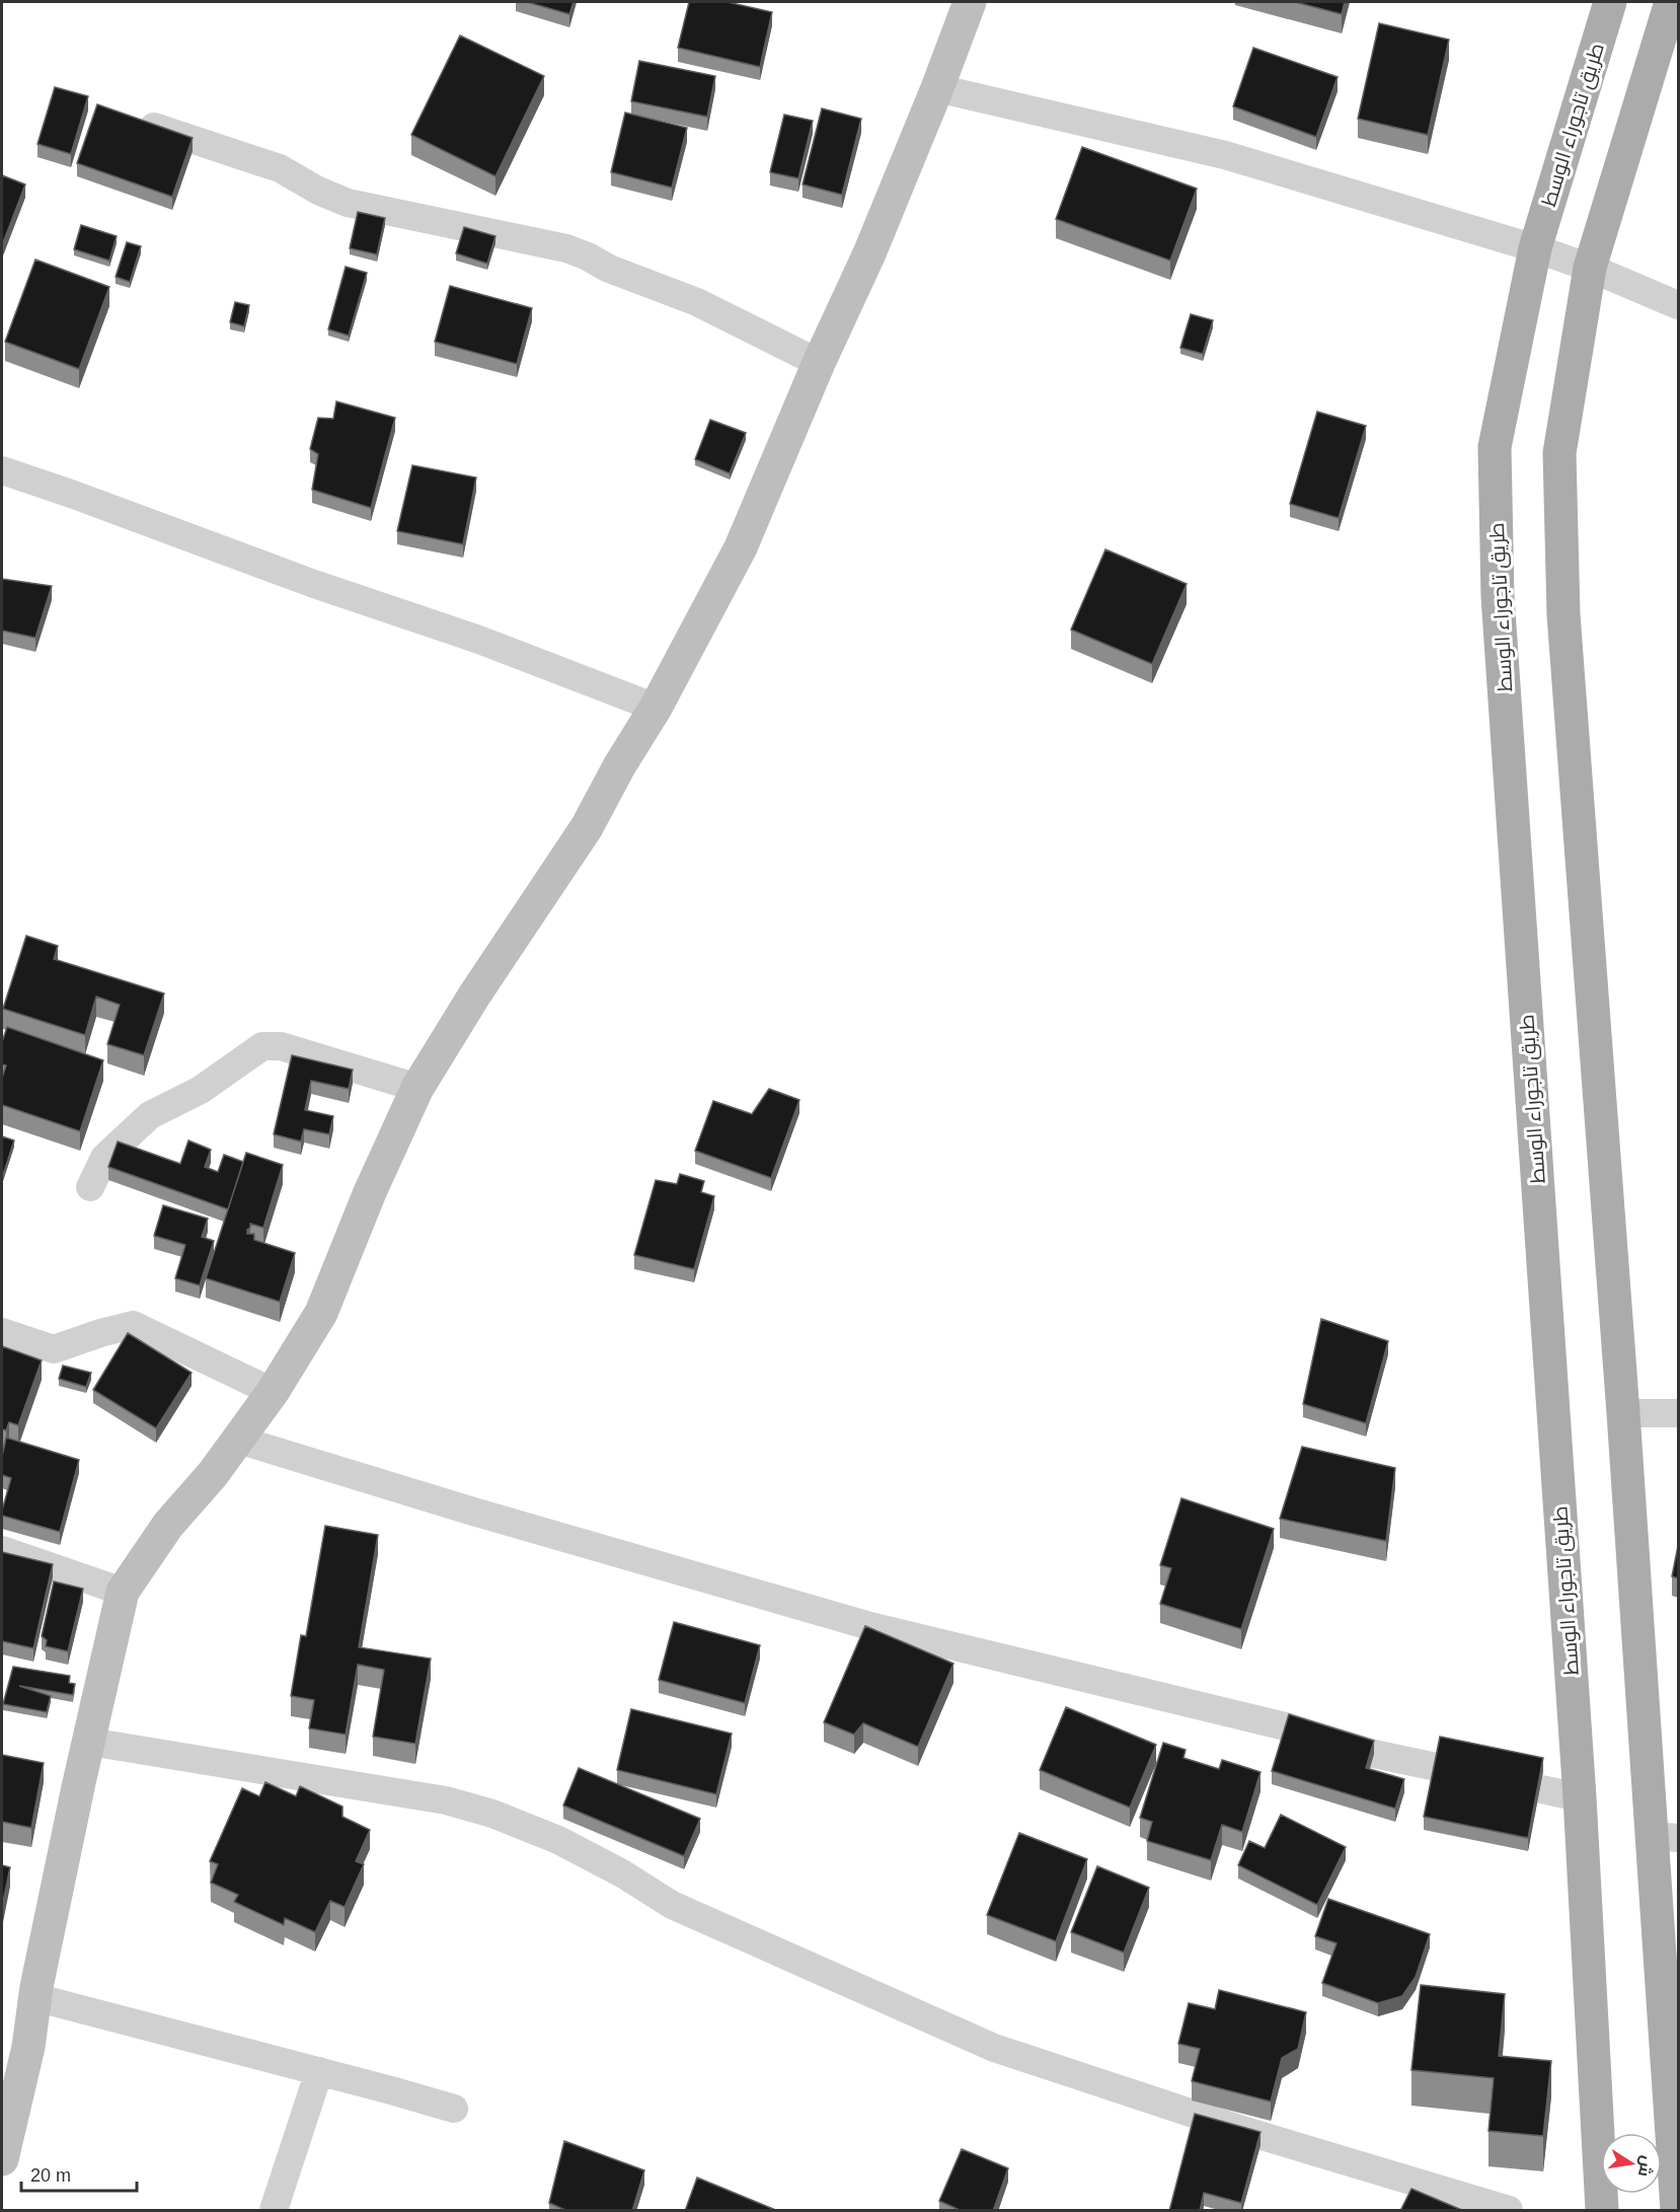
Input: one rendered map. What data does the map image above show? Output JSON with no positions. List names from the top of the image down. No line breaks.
{"streets":{"main road":["طريق تاجوراء الوسط"]},"scale_bar":"20 m","north":"right"}
